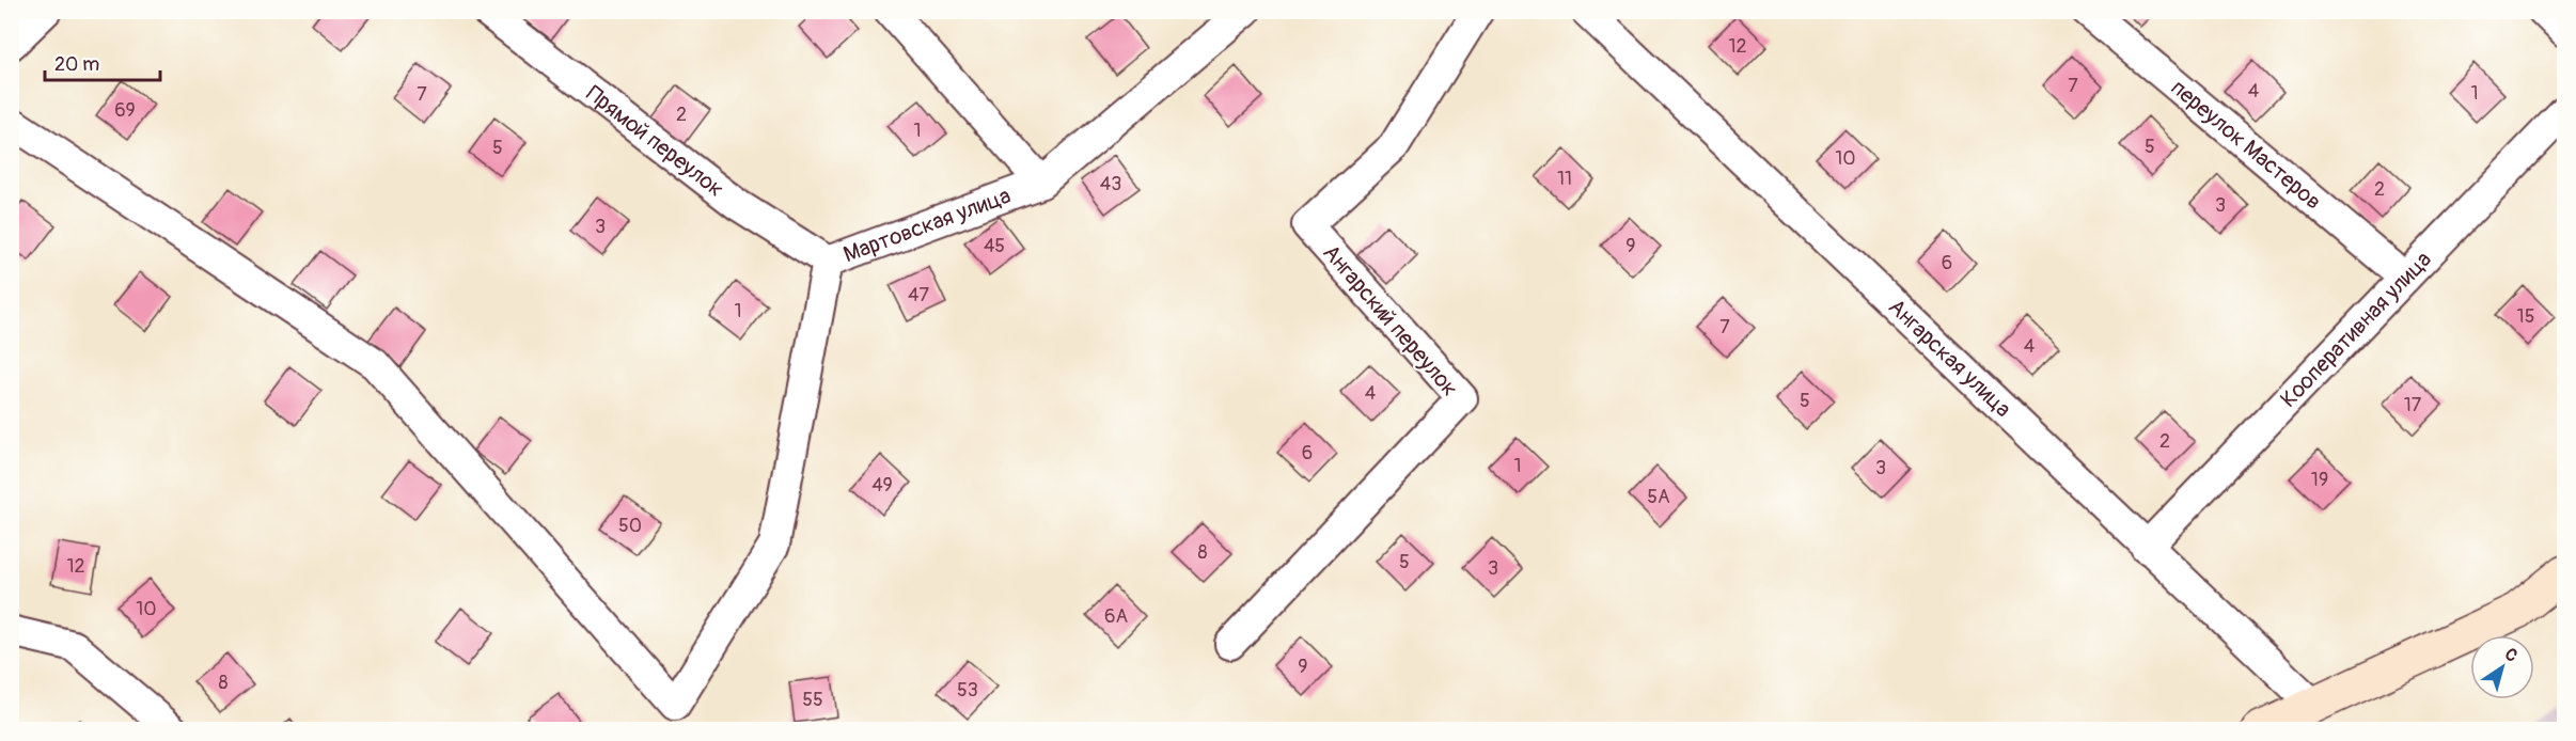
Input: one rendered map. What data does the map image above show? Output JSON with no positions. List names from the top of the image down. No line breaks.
{"streets":{"street":["Прямой переулок","переулок Мастеров","Мартовская улица","Ангарский переулок","Кооперативная улица","Ангарская улица"]},"crossings":[["Прямой переулок","Мартовская улица"],["переулок Мастеров","Кооперативная улица"],["Кооперативная улица","Ангарская улица"]],"house_numbers":["12","7","4","1","7","69","2","1","5","5","10","11","43","2","3","3","45","9","6","47","1","15","7","4","4","5","17","2","6","1","3","19","49","5А","50","8","5","12","3","10","6А","9","8","53","55"],"scale_bar":"20 m","north":"top right"}
